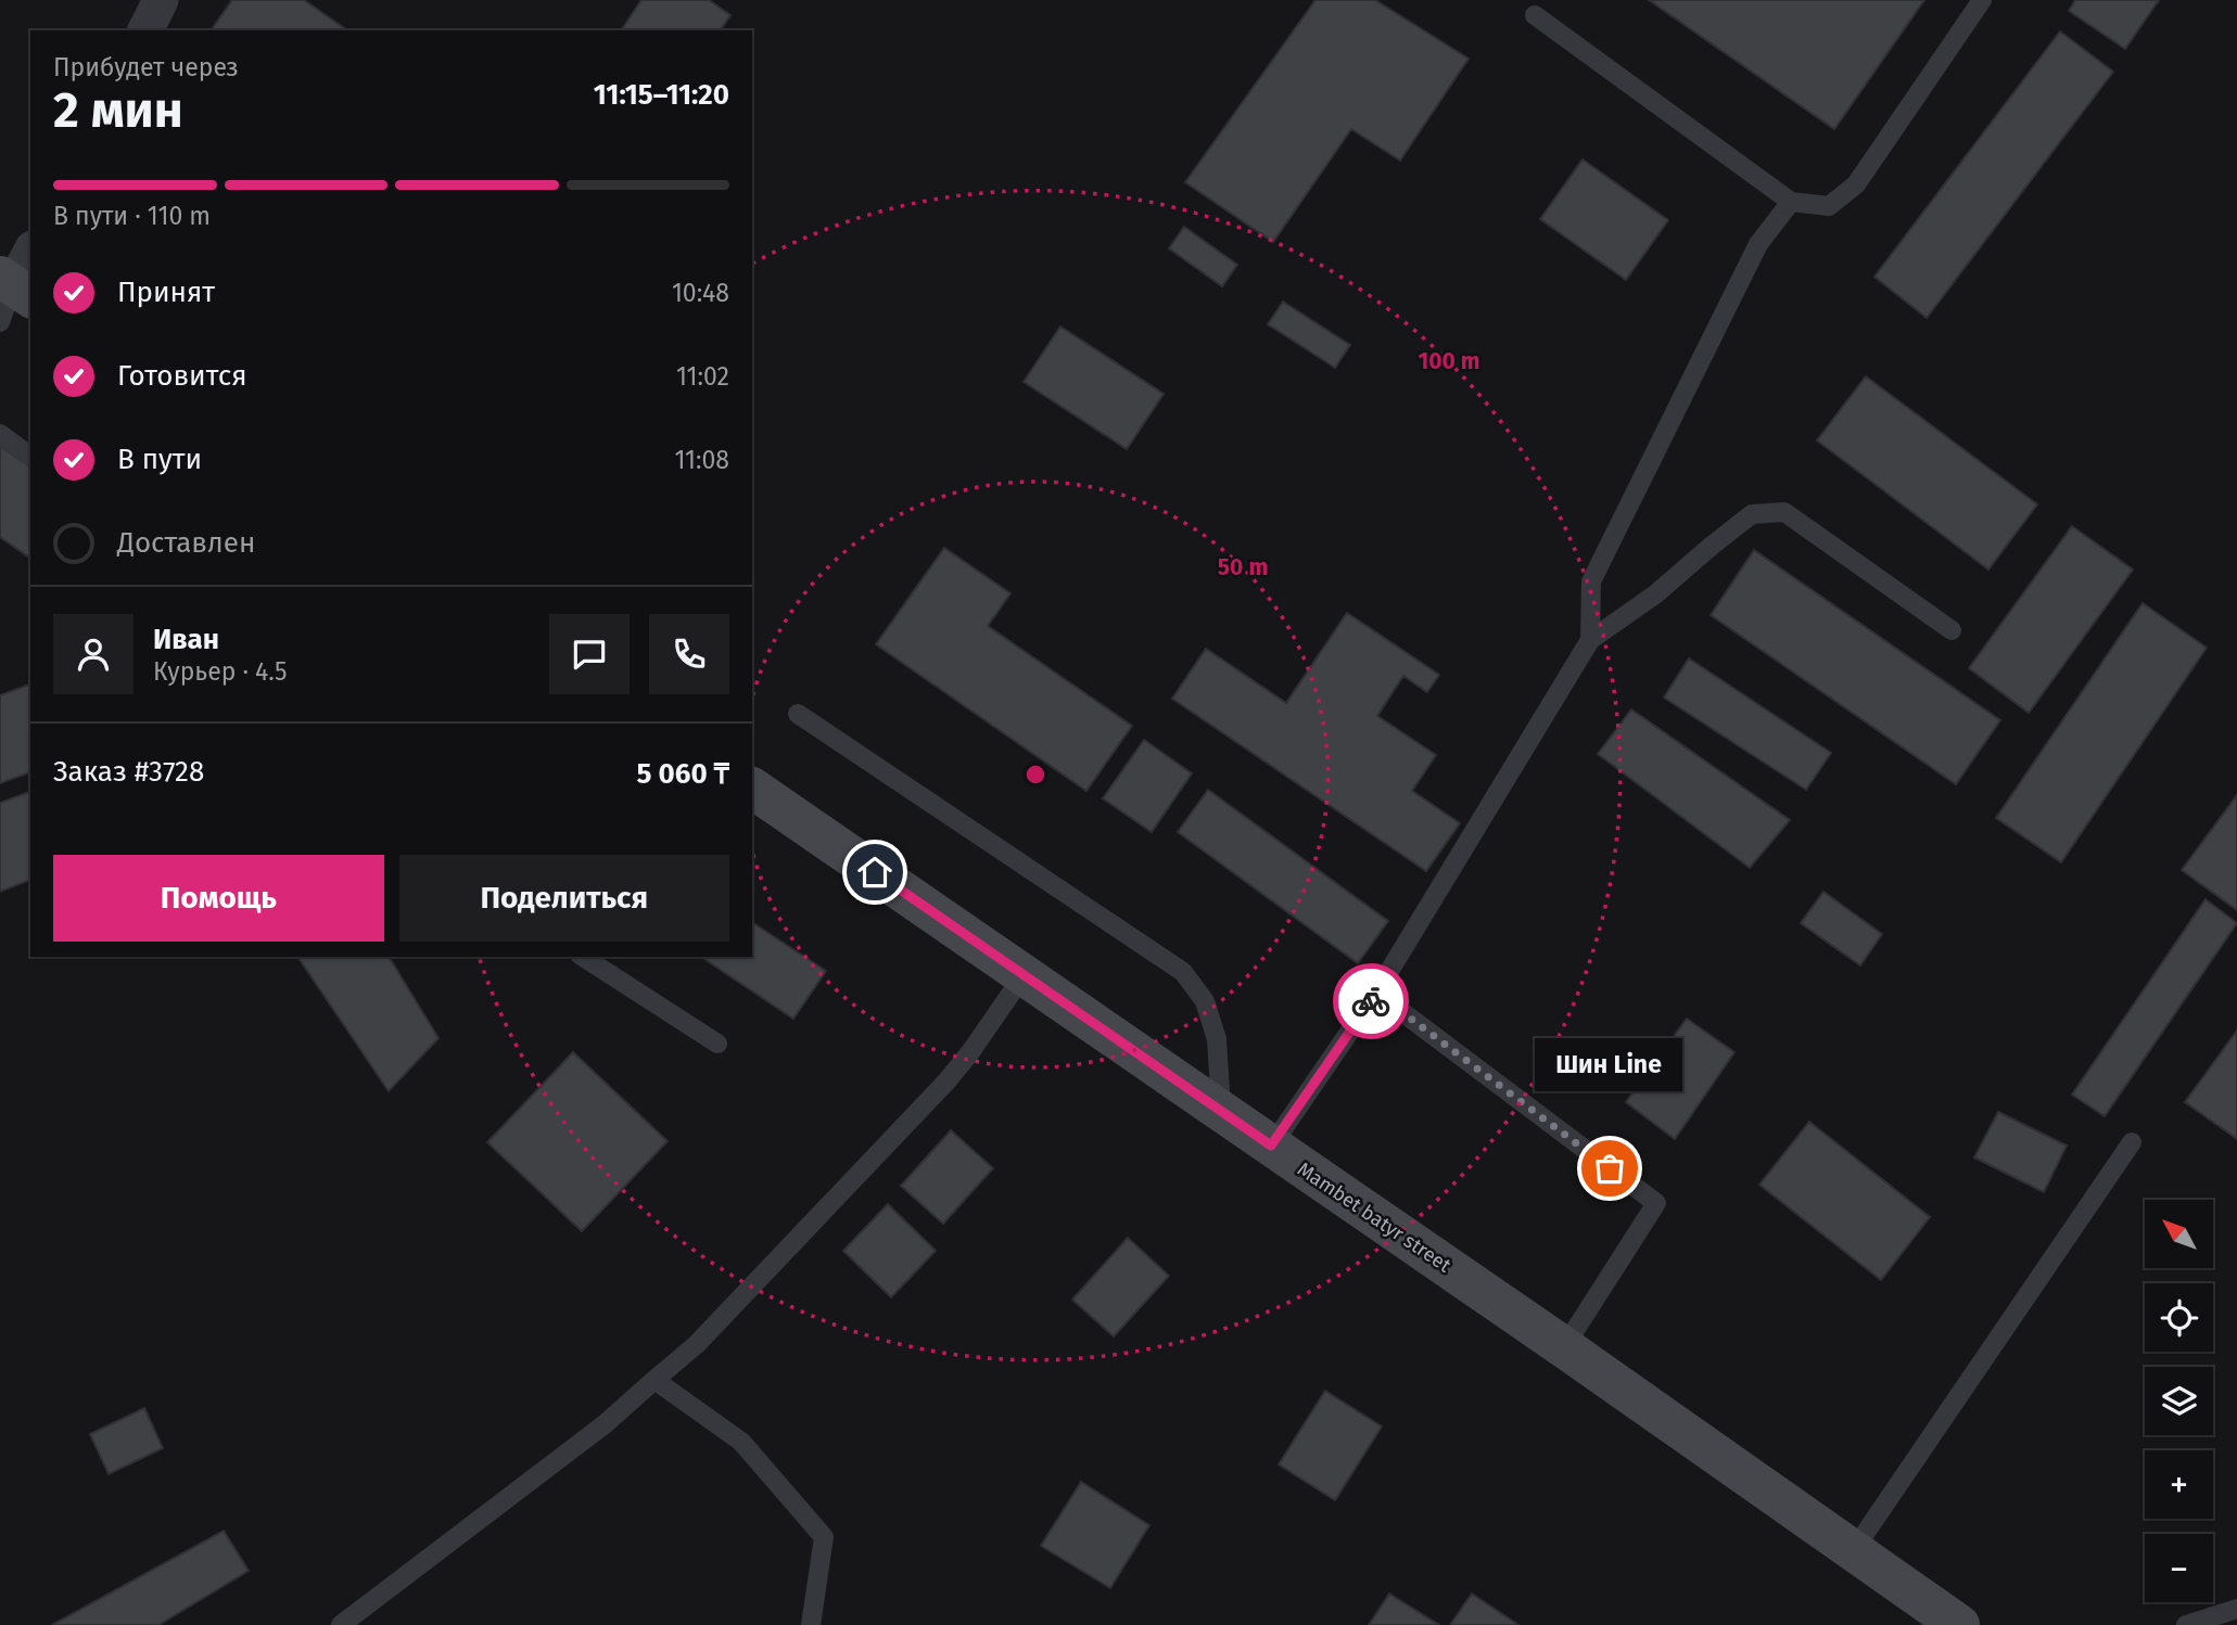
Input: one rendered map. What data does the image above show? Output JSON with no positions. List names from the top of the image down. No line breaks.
{"streets":{"main road":["Mambet batyr street"]},"places":["Шин Line"],"north":"top left","page":{"heading":["2 мин","Прибудет через","11:15–11:20"],"panel":["Иван","Курьер · 4.5","Заказ #3728","5 060 ₸"],"bar":"В пути · 110 m","list":[["Принят","10:48"],["Готовится","11:02"],["В пути","11:08"],"Доставлен"],"buttons":["Помощь","Поделиться"],"bubble":"Шин Line","map_buttons":["+","−"]},"rings":["100 m","50 m"]}
